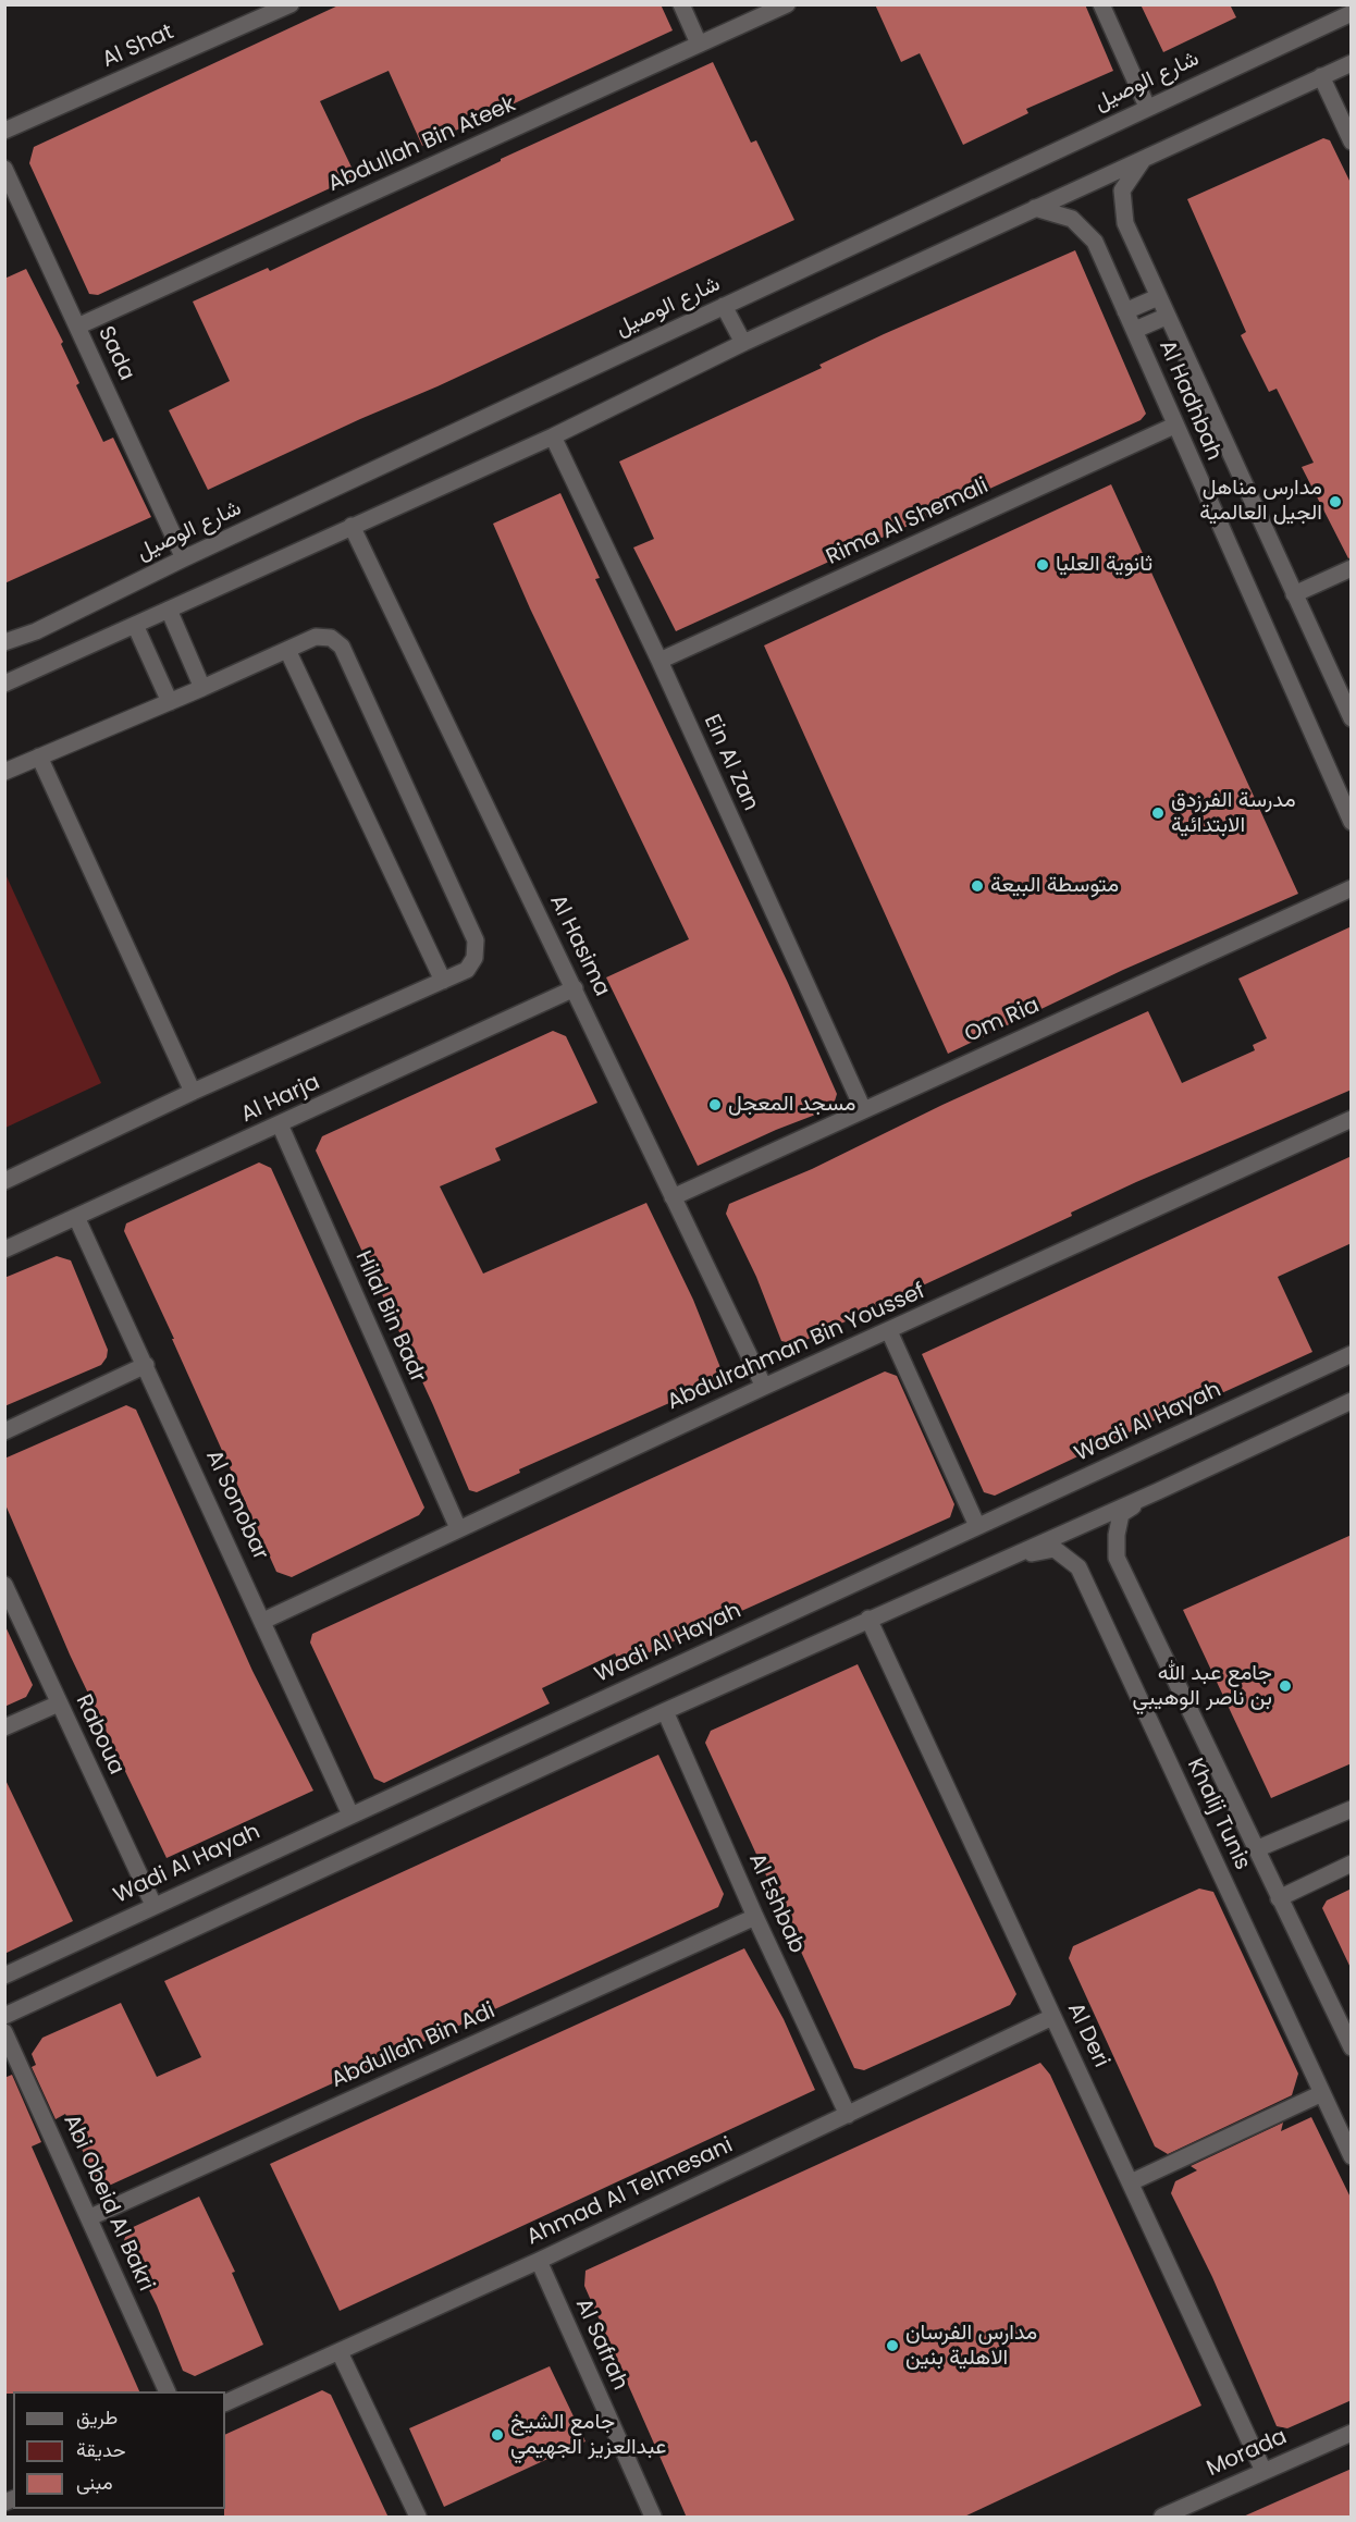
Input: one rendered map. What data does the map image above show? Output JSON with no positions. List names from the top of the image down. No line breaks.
{"streets":{"street":["Al Shat","شارع الوصيل","Abdullah Bin Ateek","Sada","Al Hadhbah","Rima Al Shemali","Ein Al Zan","Al Hasima","Om Ria","Al Harja","Hilal Bin Badr","Abdulrahman Bin Youssef","Wadi Al Hayah","Al Sonobar","Raboua","Khalij Tunis","Al Eshbab","Al Deri","Abdullah Bin Adi","Ahmad Al Telmesani","Abi Obeid Al Bakri","Al Safrah","Morada"]},"crossings":[["شارع الوصيل","Sada"],["Abdullah Bin Ateek","Sada"],["Al Hadhbah","Rima Al Shemali"],["Rima Al Shemali","Ein Al Zan"],["Ein Al Zan","Om Ria"],["Al Hasima","Om Ria"],["Al Hasima","Al Harja"],["Al Hasima","Abdulrahman Bin Youssef"],["Al Harja","Hilal Bin Badr"],["Al Harja","Al Sonobar"],["Hilal Bin Badr","Abdulrahman Bin Youssef"],["Abdulrahman Bin Youssef","Al Sonobar"],["Wadi Al Hayah","Al Sonobar"],["Wadi Al Hayah","Raboua"],["Al Eshbab","Abdullah Bin Adi"],["Al Eshbab","Ahmad Al Telmesani"],["Al Deri","Ahmad Al Telmesani"],["Al Deri","Morada"],["Abdullah Bin Adi","Abi Obeid Al Bakri"],["Ahmad Al Telmesani","Al Safrah"]],"places":["مدارس مناهل الجيل العالمية","ثانوية العليا","مدرسة الفرزدق الابتدائية","متوسطة البيعة","مسجد المعجل","جامع عبد الله بن ناصر الوهيبي","مدارس الفرسان الاهلية بنين","جامع الشيخ عبدالعزيز الجهيمي"],"legend":["طريق","حديقة","مبنى"]}
